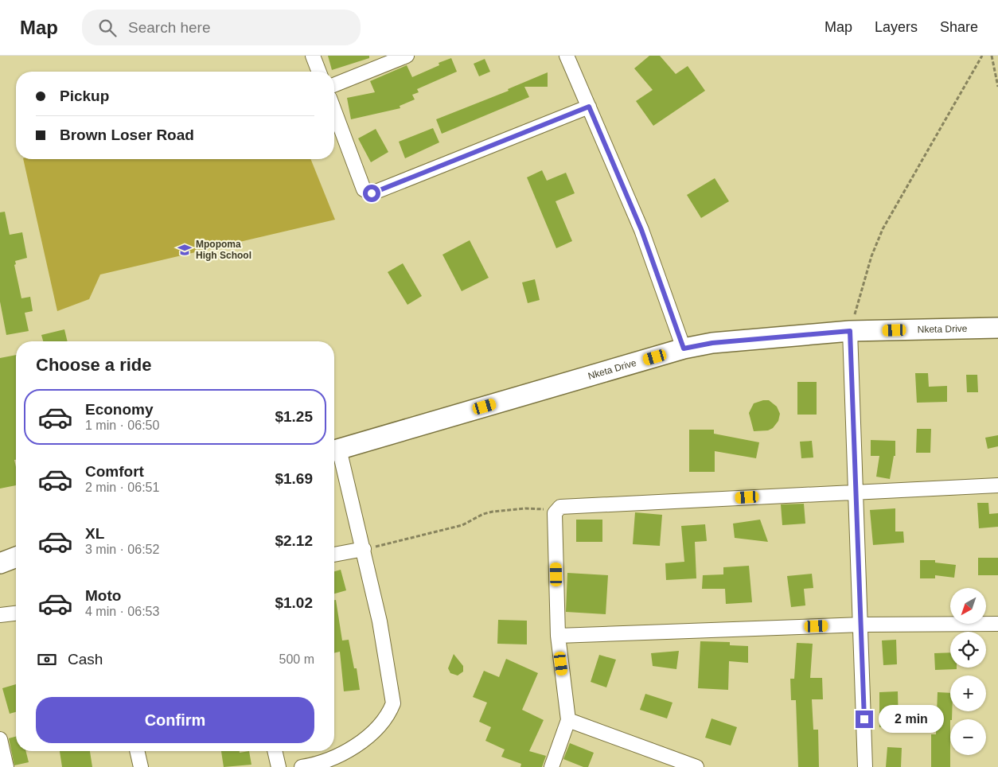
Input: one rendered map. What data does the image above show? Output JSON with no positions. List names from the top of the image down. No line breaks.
{"streets":{"street":["Nketa Drive"]},"places":{"school or university":["Mpopoma High School"]},"north":"bottom left","page":{"header":"Map","search":"Search here","nav":["Map","Layers","Share"],"banner":["Pickup","Brown Loser Road"],"heading":"Choose a ride","list":[{"name":"Economy","note":"1 min · 06:50","value":"$1.25"},{"name":"Comfort","note":"2 min · 06:51","value":"$1.69"},{"name":"XL","note":"3 min · 06:52","value":"$2.12"},{"name":"Moto","note":"4 min · 06:53","value":"$1.02"}],"map_buttons":["+","−"],"pay":["Cash","500 m"],"buttons":"Confirm","bubble":"2 min"}}
